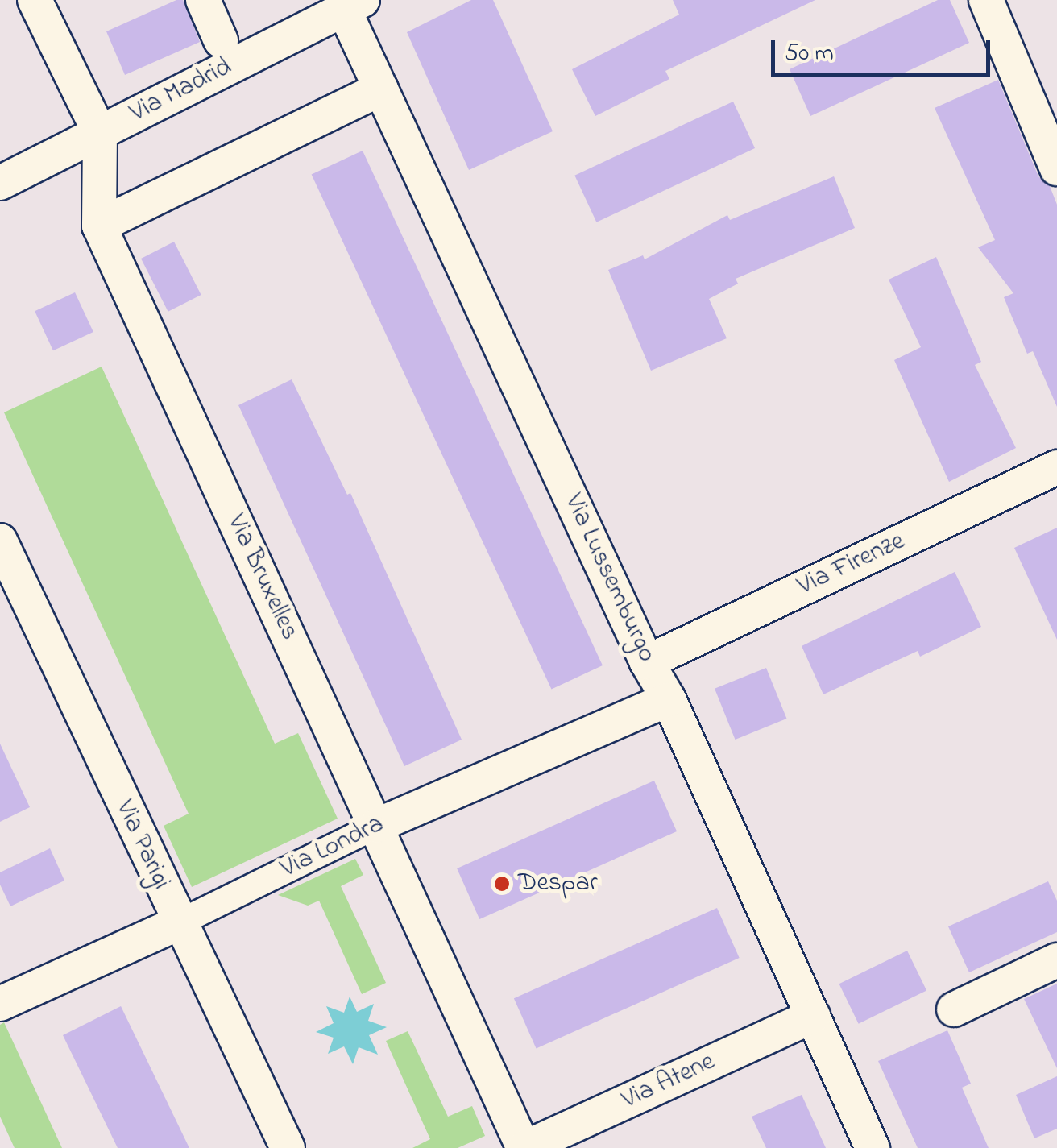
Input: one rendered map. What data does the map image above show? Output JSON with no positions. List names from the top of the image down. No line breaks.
{"streets":{"street":["Via Madrid","Via Firenze","Via Bruxelles","Via Lussemburgo","Via Parigi","Via Londra","Via Atene"]},"crossings":[["Via Madrid","Via Bruxelles"],["Via Madrid","Via Lussemburgo"],["Via Firenze","Via Lussemburgo"],["Via Bruxelles","Via Londra"],["Via Bruxelles","Via Atene"],["Via Lussemburgo","Via Londra"],["Via Lussemburgo","Via Atene"],["Via Parigi","Via Londra"]],"places":["Despar"],"scale_bar":"50 m"}
